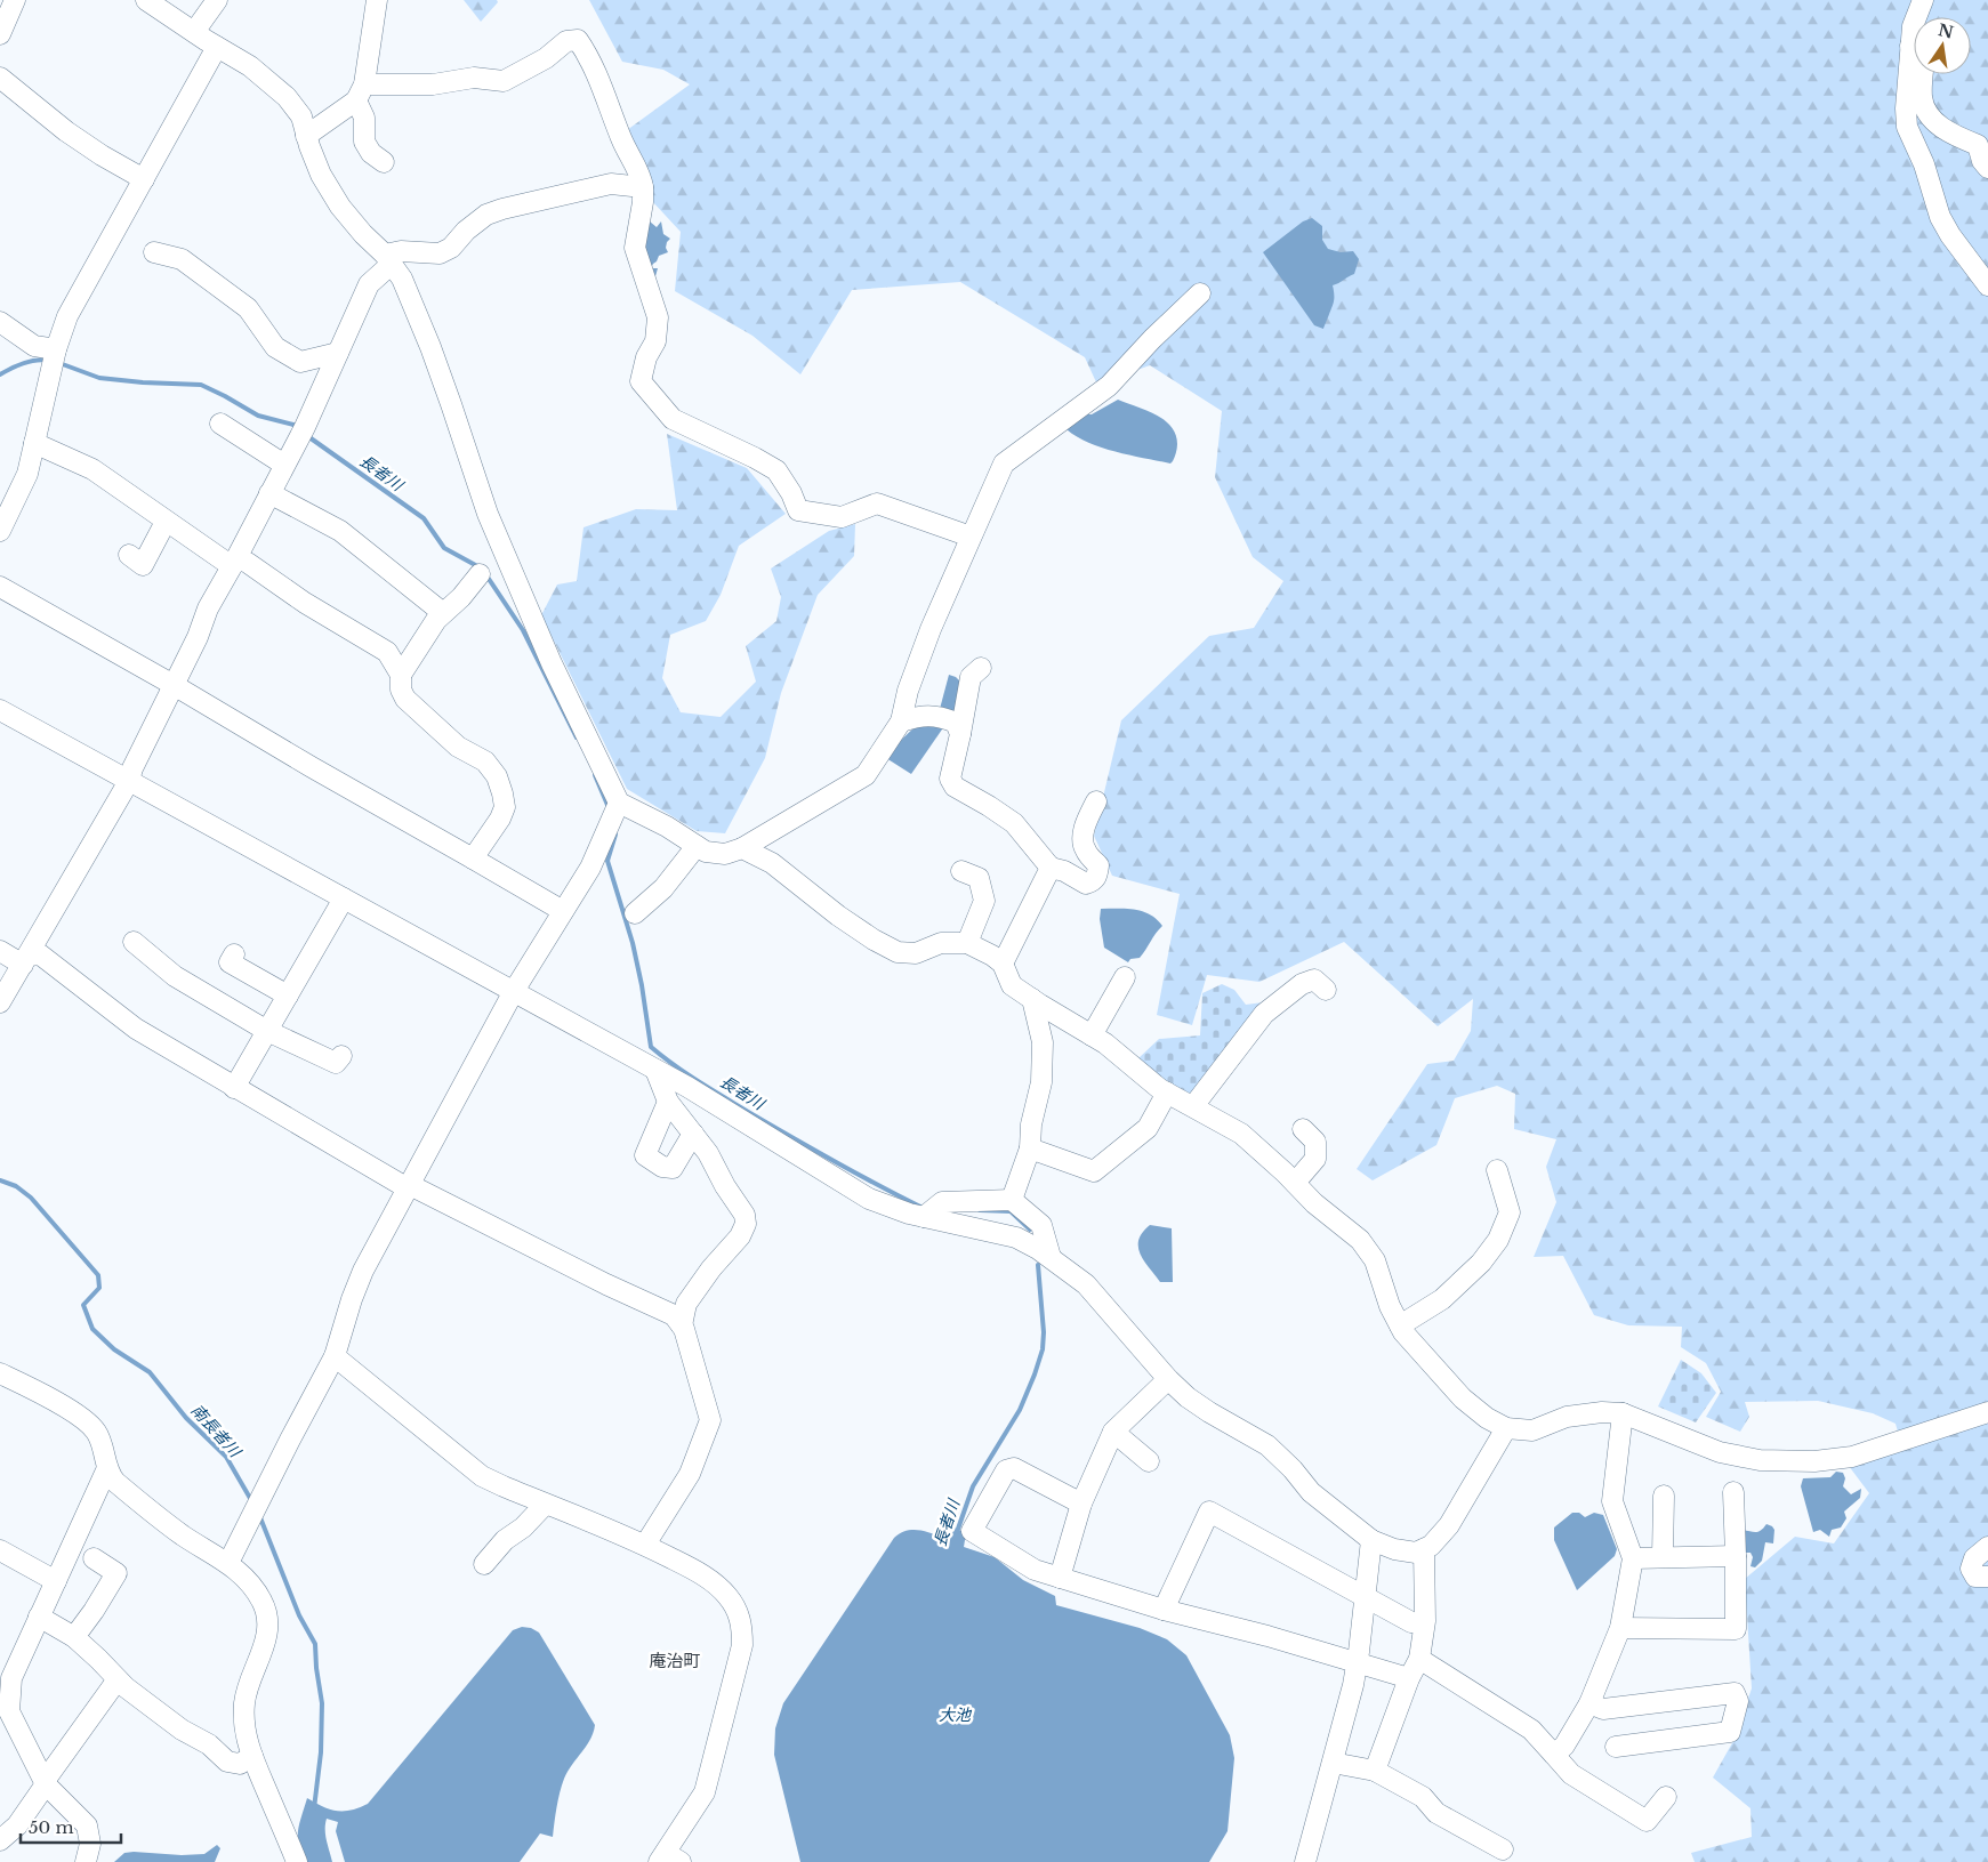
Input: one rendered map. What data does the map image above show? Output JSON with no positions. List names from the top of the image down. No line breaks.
{"districts":["庵治町"],"water":["長者川","南長者川","大池"],"scale_bar":"50 m","north":"top"}
